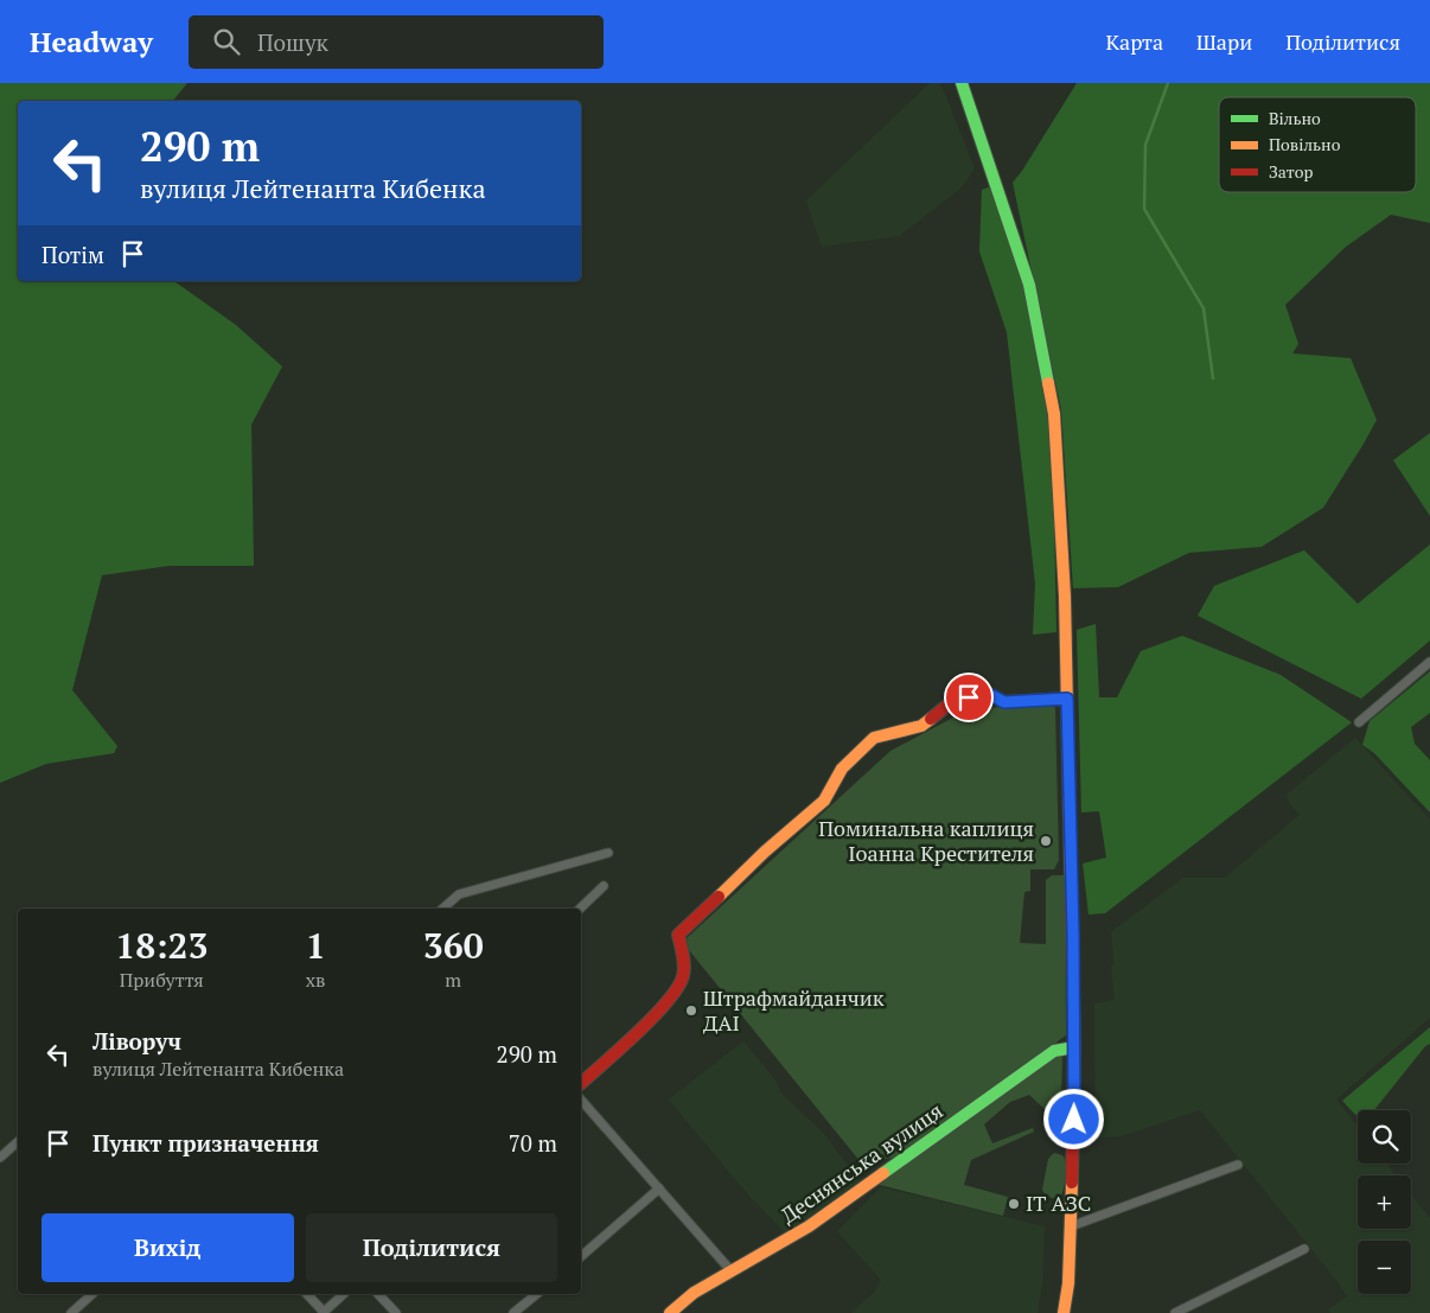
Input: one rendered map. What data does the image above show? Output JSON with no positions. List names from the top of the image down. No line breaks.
{"streets":{"street":["Деснянська вулиця"]},"places":["Поминальна каплиця Іоанна Крестителя","Штрафмайданчик ДАІ","ІТ АЗС"],"legend":["Вільно","Повільно","Затор"],"page":{"header":"Headway","search":"Пошук","nav":["Карта","Шари","Поділитися"],"turn":["290 m","вулиця Лейтенанта Кибенка"],"then":"Потім","eta":["18:23","Прибуття","1","хв","360","m"],"list":[{"name":"Ліворуч","note":"вулиця Лейтенанта Кибенка","value":"290 m"},{"name":"Пункт призначення","value":"70 m"}],"map_buttons":["+","−"],"buttons":["Вихід","Поділитися"]}}
